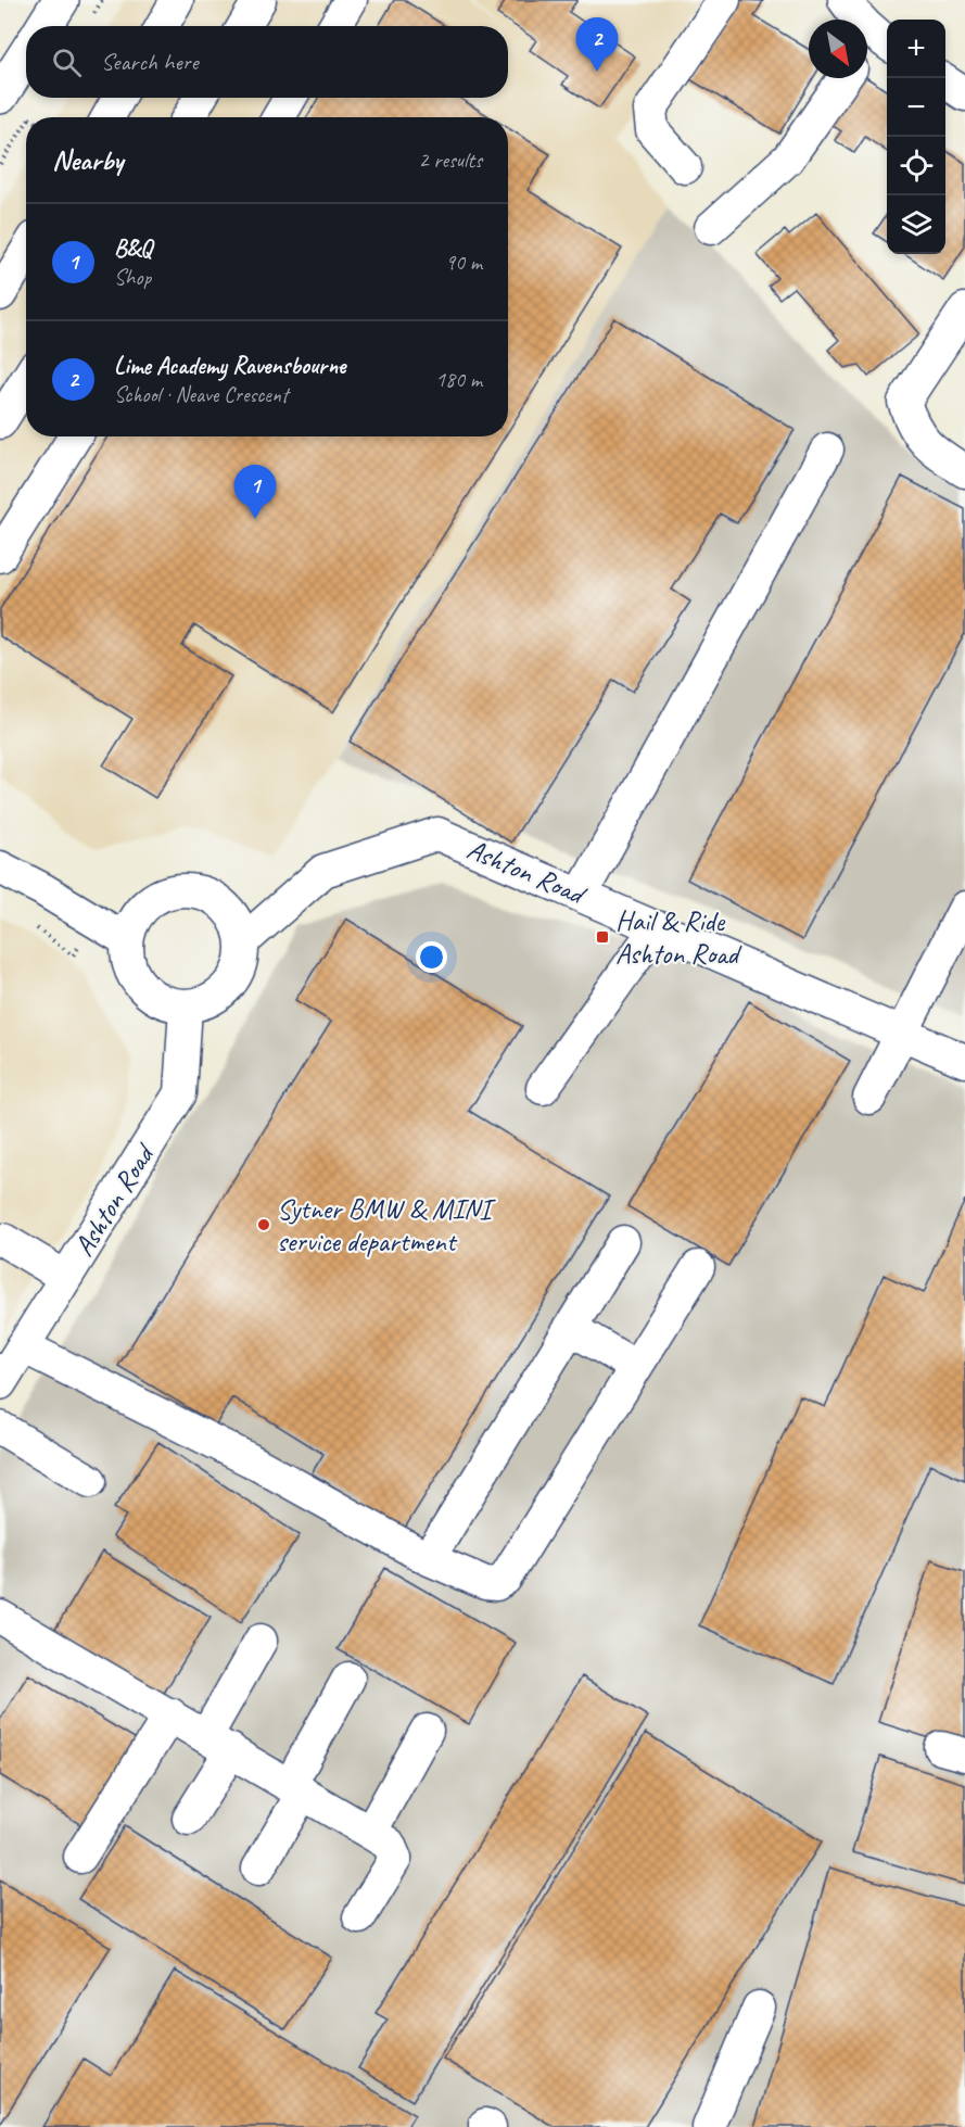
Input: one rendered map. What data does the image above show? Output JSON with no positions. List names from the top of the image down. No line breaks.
{"streets":{"street":["Ashton Road"]},"places":{"transit":["Hail & Ride Ashton Road"],"other":["Sytner BMW & MINI service department"]},"north":"bottom right","page":{"pins":["2","1"],"map_buttons":["+","−"],"search":"Search here","heading":["Nearby","2 results"],"list":[{"mark":"1","name":"B&Q","note":"Shop","value":"90 m"},{"mark":"2","name":"Lime Academy Ravensbourne","note":"School · Neave Crescent","value":"180 m"}]}}
